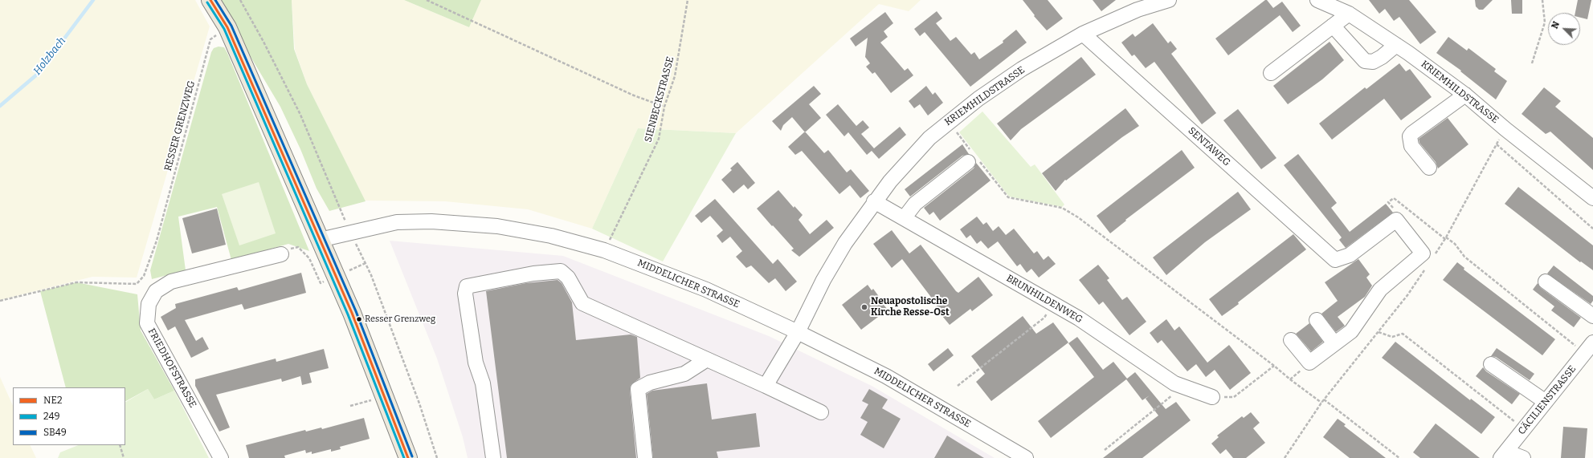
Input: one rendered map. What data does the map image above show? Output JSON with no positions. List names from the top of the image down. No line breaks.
{"streets":{"street":["KRIEMHILDSTRASSE","SENTAWEG","MIDDELICHER STRASSE","BRUNHILDENWEG","FRIEDHOFSTRASSE","CÄCILIENSTRASSE"],"path":["SIENBECKSTRASSE","RESSER GRENZWEG"]},"crossings":[["KRIEMHILDSTRASSE","SENTAWEG"],["KRIEMHILDSTRASSE","MIDDELICHER STRASSE"],["KRIEMHILDSTRASSE","BRUNHILDENWEG"],["SIENBECKSTRASSE","MIDDELICHER STRASSE"]],"water":["Holzbach"],"places":["Neuapostolische Kirche Resse-Ost","Resser Grenzweg"],"lines":["transit line NE2","transit line SB49","transit line 249"],"legend":["NE2","249","SB49"],"north":"top left"}
